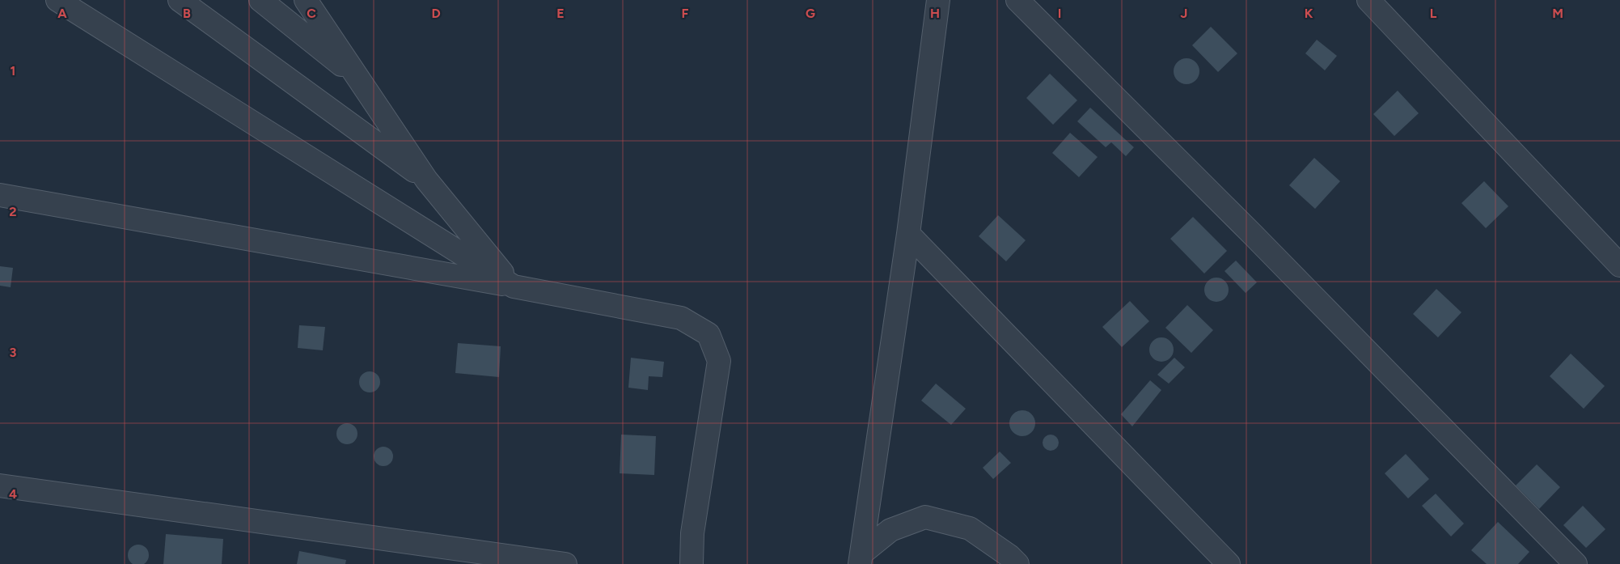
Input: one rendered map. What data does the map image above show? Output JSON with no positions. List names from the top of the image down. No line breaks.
{"grid":{"columns":["A","B","C","D","E","F","G","H","I","J","K","L","M"],"rows":["1","2","3","4"]}}
